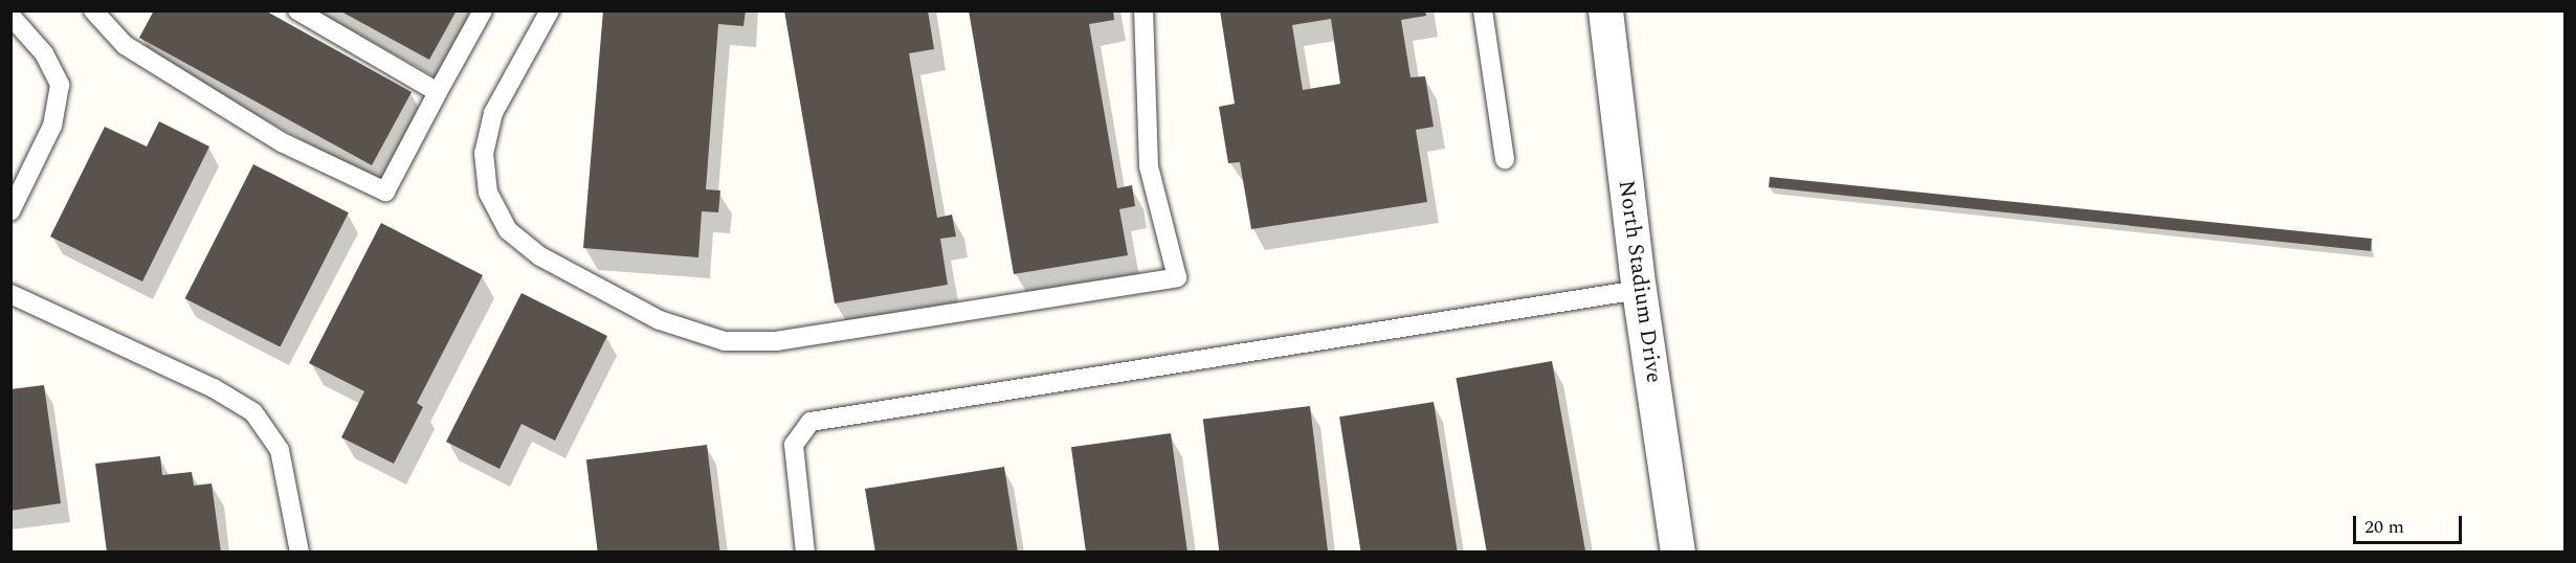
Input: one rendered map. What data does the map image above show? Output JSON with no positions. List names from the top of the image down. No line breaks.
{"streets":{"street":["North Stadium Drive"]},"scale_bar":"20 m"}
